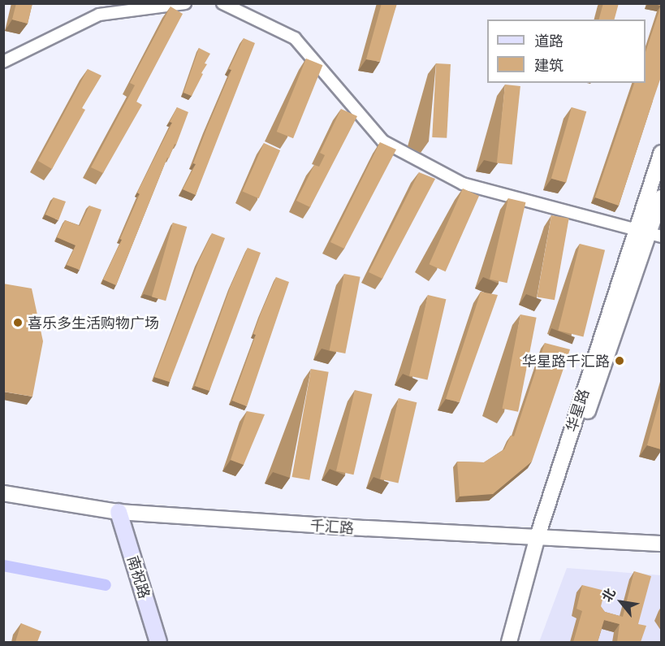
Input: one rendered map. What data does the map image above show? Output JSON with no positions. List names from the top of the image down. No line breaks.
{"streets":{"main road":["南祝路"],"street":["千汇路"]},"crossings":[["千汇路","南祝路"]],"places":["喜乐多生活购物广场","华星路千汇路"],"legend":["道路","建筑"],"north":"top left"}
